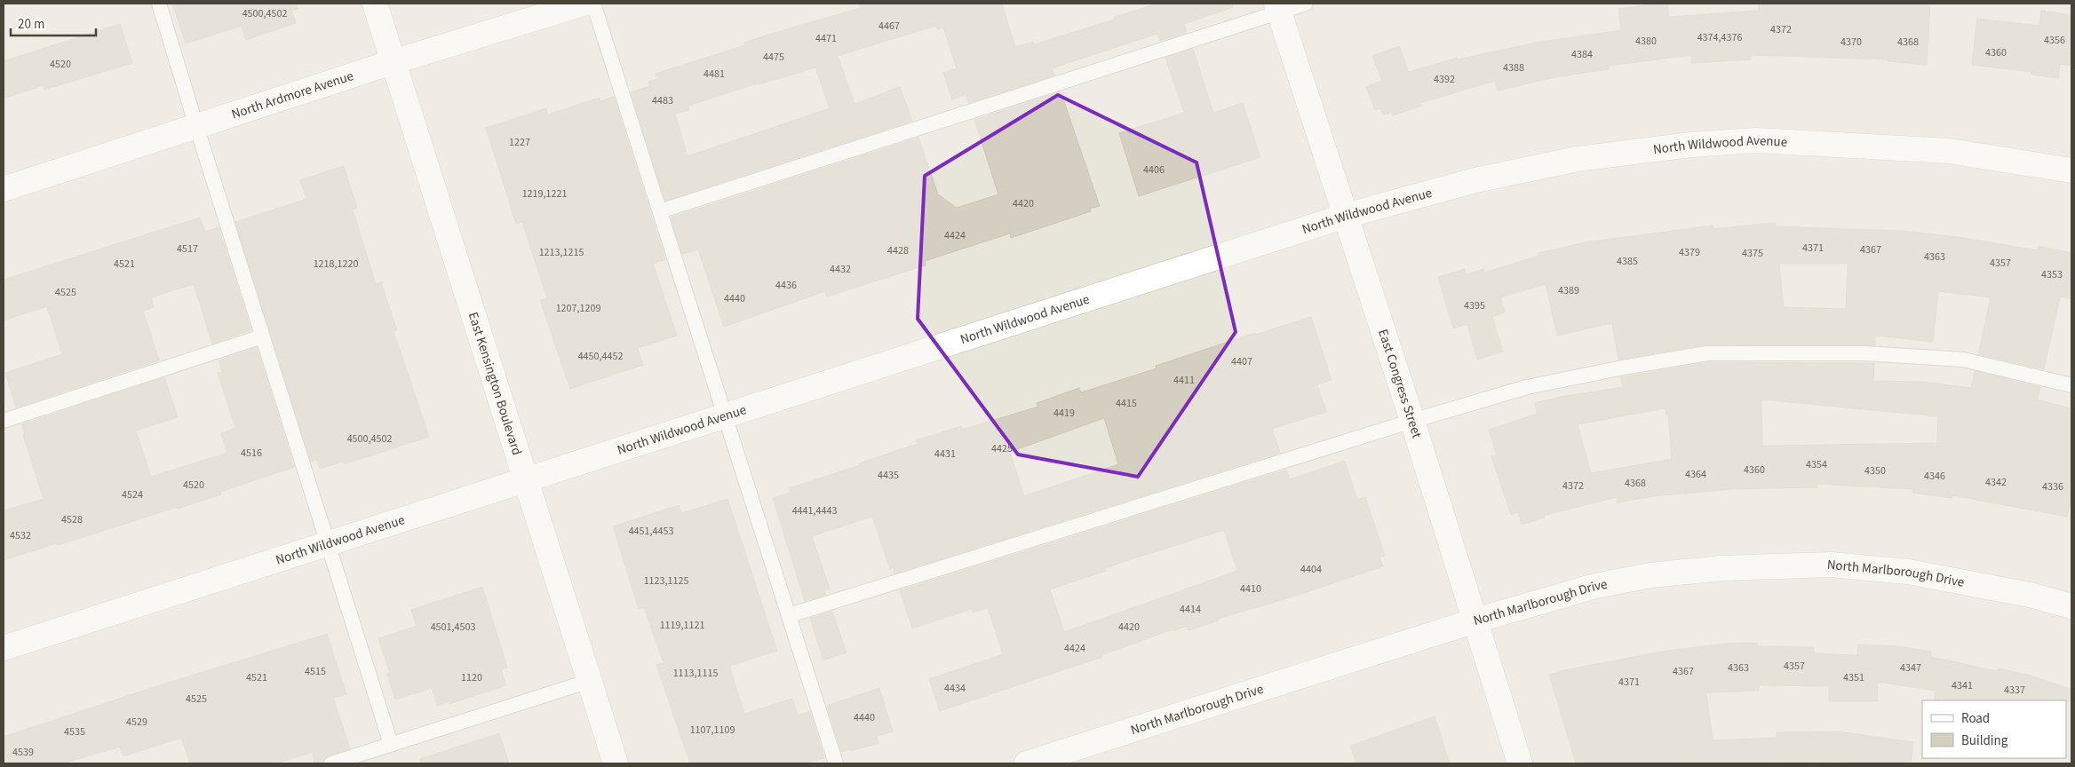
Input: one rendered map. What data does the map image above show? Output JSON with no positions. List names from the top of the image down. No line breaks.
{"streets":{"street":["North Ardmore Avenue","North Wildwood Avenue","East Congress Street","East Kensington Boulevard","North Marlborough Drive"]},"crossings":[["North Ardmore Avenue","East Kensington Boulevard"],["North Wildwood Avenue","East Congress Street"],["North Wildwood Avenue","East Kensington Boulevard"],["East Congress Street","North Marlborough Drive"]],"house_numbers":["4500,4502","4467","4372","4374,4376","4471","4356","4380","4370","4368","4360","4384","4475","4520","4388","4481","4392","4483","1227","4406","1219,1221","4420","4424","4371","4517","4367","4428","1213,1215","4379","4375","4363","4385","4357","4521","1218,1220","4432","4353","4436","4389","4525","4440","4395","1207,1209","4450,4452","4407","4411","4415","4419","4500,4502","4425","4516","4431","4354","4360","4350","4364","4435","4346","4342","4368","4520","4372","4336","4524","4441,4443","4528","4451,4453","4532","4404","1123,1125","4410","4414","1119,1121","4501,4503","4420","4424","4357","4363","4347","4515","4367","1113,1115","4521","1120","4351","4371","4341","4434","4337","4525","4440","4529","1107,1109","4535","4539"],"legend":["Road","Building"],"scale_bar":"20 m"}
